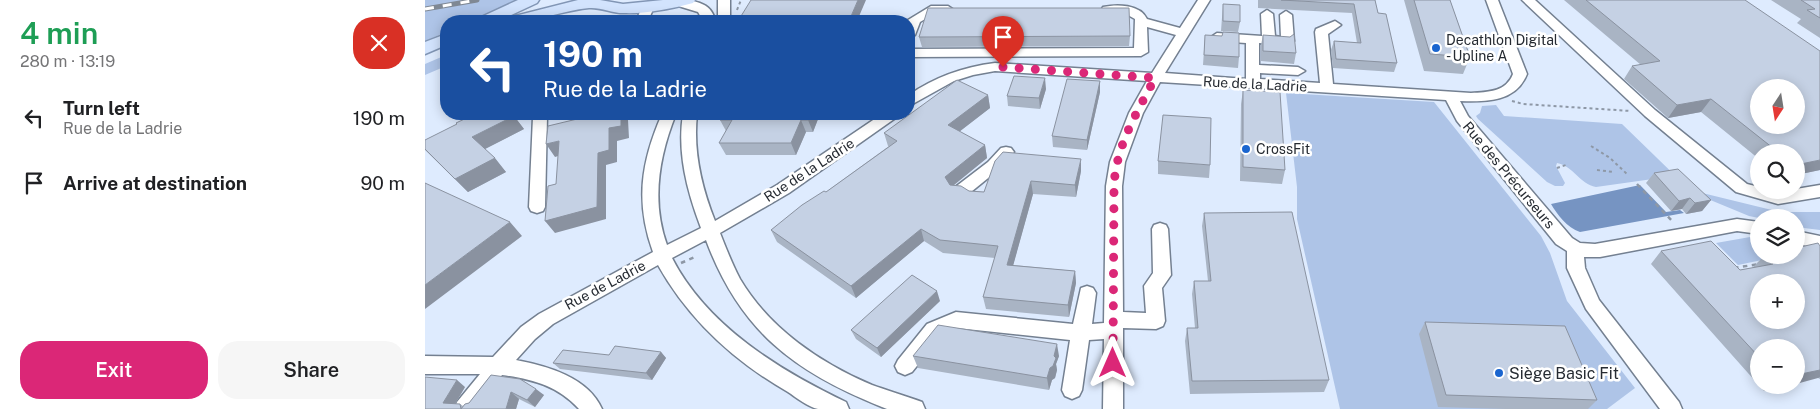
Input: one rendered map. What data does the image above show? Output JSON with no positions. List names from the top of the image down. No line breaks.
{"streets":{"street":["Rue de la Ladrie","Rue des Précurseurs","Rue de Ladrie"]},"crossings":[["Rue de la Ladrie","Rue des Précurseurs"],["Rue de la Ladrie","Rue de Ladrie"]],"places":["Decathlon Digital - Upline A","CrossFit","Siège Basic Fit"],"north":"bottom","page":{"heading":["4 min","280 m · 13:19"],"turn":["190 m","Rue de la Ladrie"],"map_buttons":["+","−"],"list":[{"name":"Turn left","note":"Rue de la Ladrie","value":"190 m"},{"name":"Arrive at destination","value":"90 m"}],"buttons":["Exit","Share"]}}
